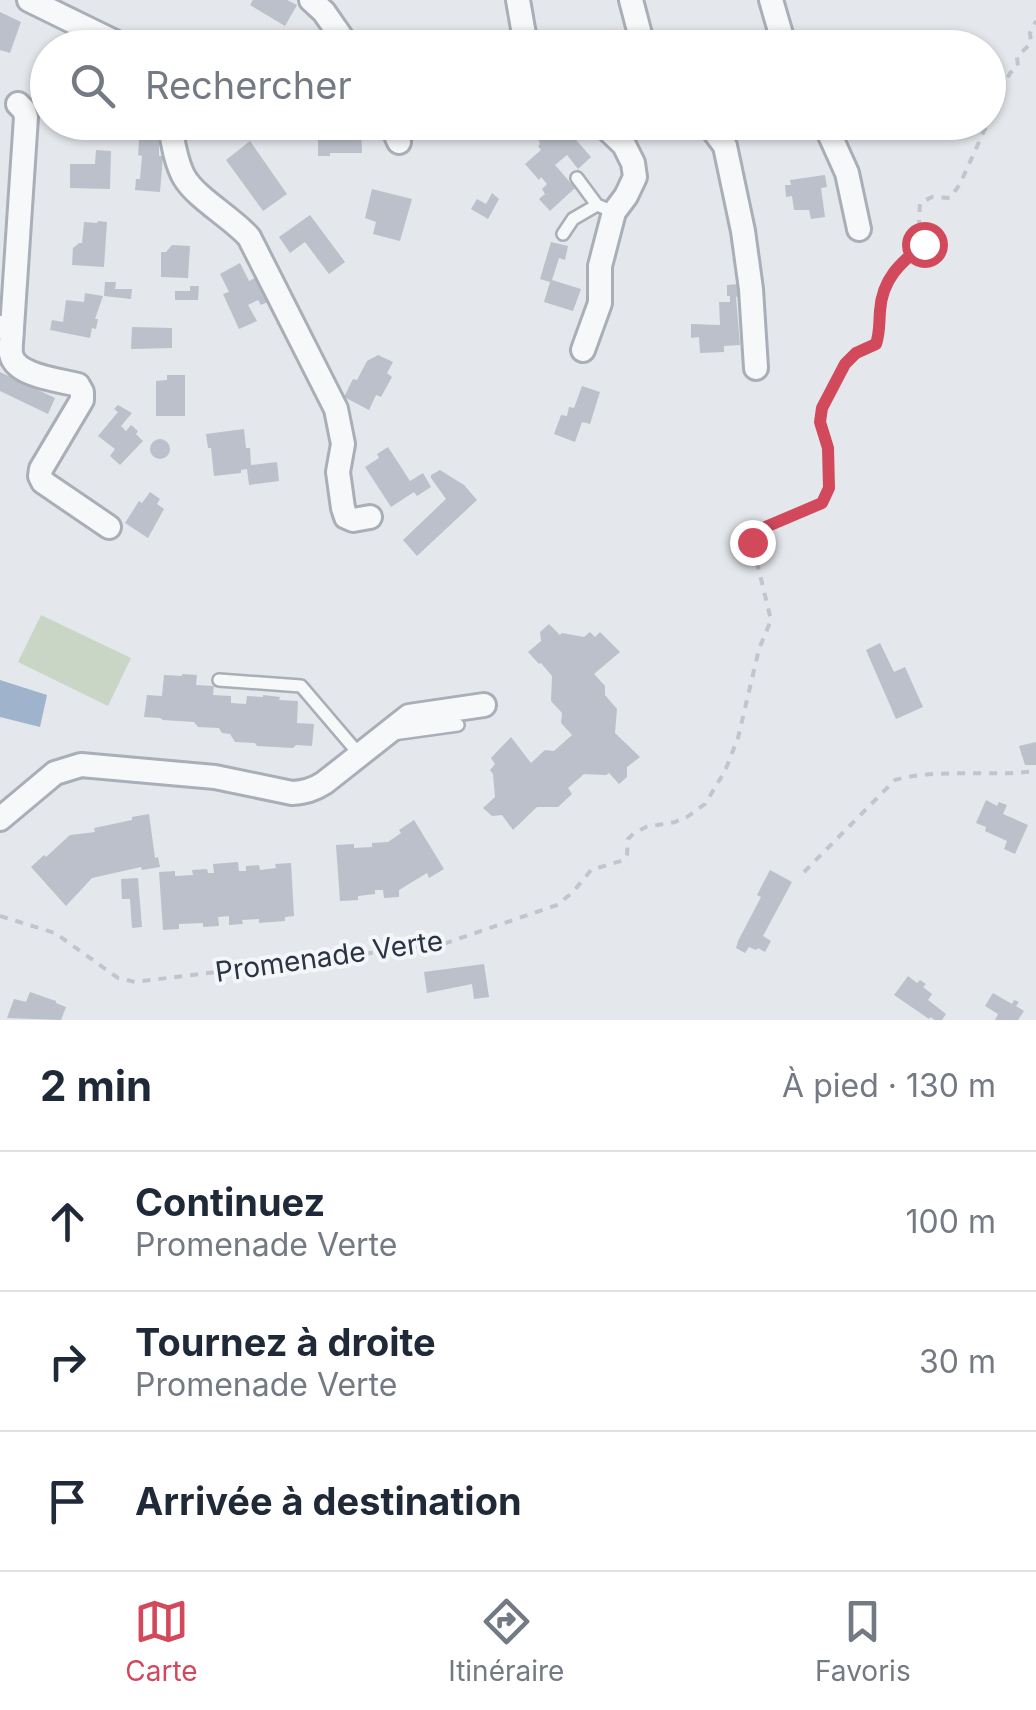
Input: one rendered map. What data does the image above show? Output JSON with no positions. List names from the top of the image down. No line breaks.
{"streets":{"path":["Promenade Verte"]},"page":{"search":"Rechercher","heading":["2 min","À pied · 130 m"],"list":[["Continuez","Promenade Verte","100 m"],["Tournez à droite","Promenade Verte","30 m"],"Arrivée à destination"],"nav":["Carte","Itinéraire","Favoris"]}}
